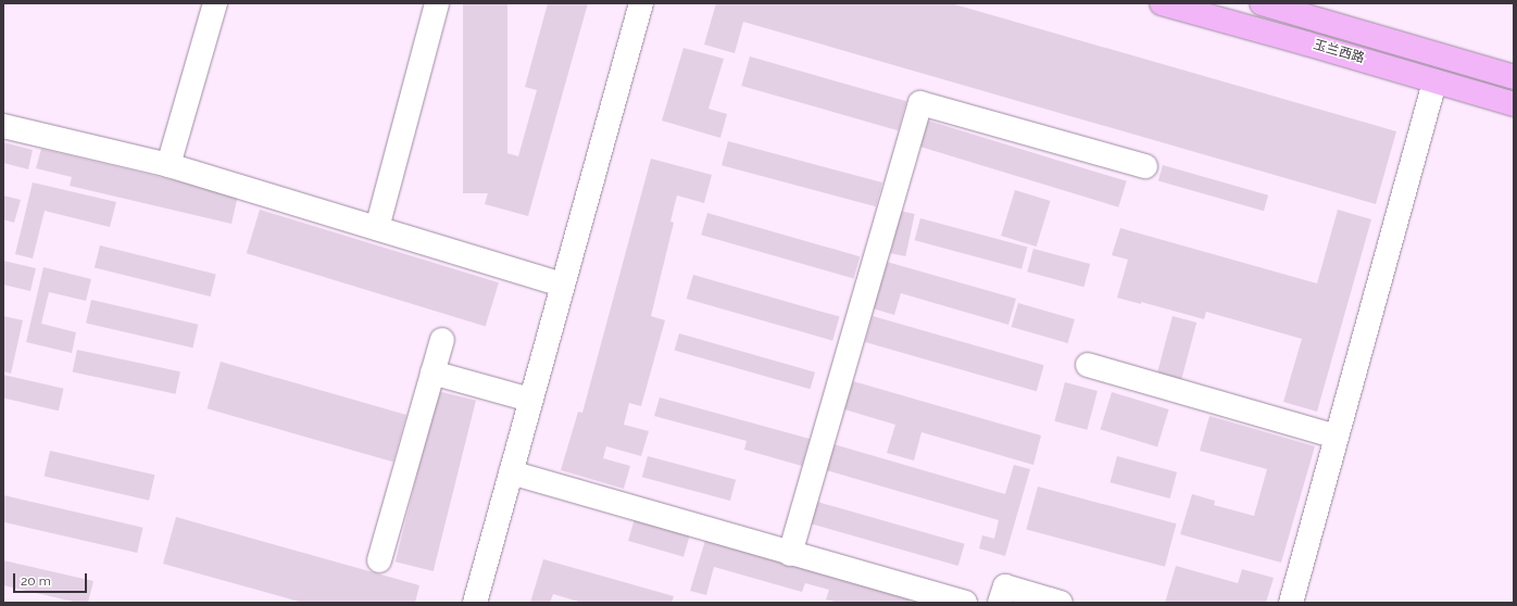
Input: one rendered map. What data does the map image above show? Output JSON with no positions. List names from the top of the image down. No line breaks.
{"streets":{"highway":["玉兰西路"]},"scale_bar":"20 m"}
